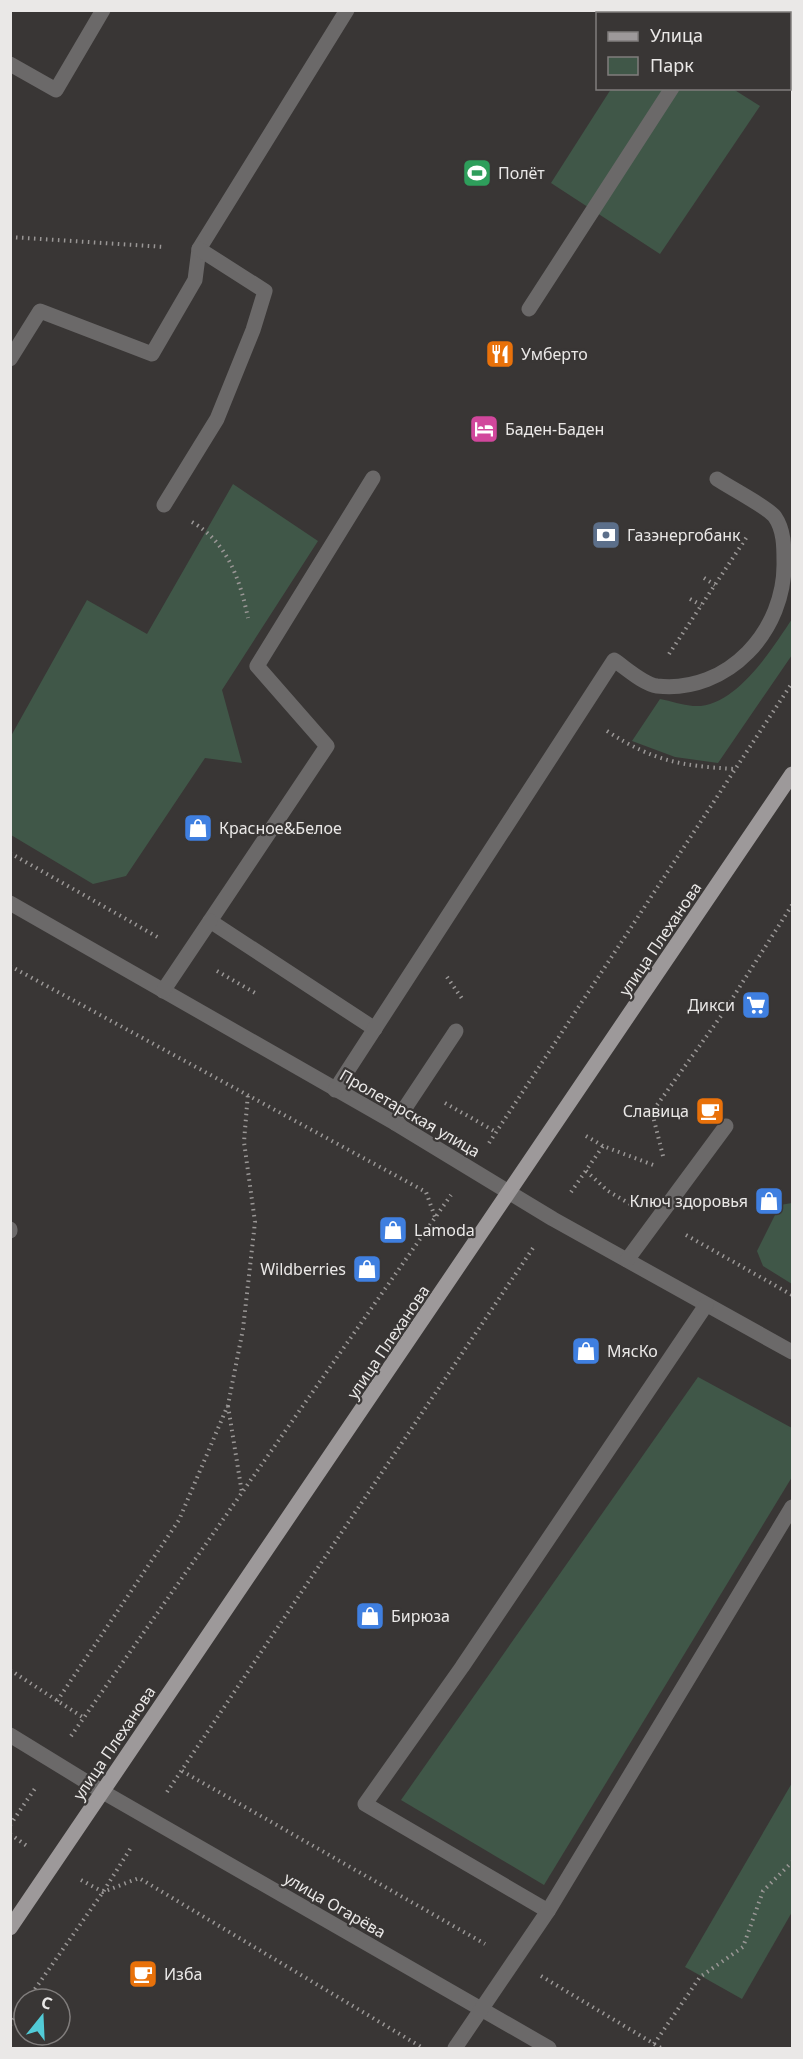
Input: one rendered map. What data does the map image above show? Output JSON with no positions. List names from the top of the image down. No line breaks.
{"streets":{"main road":["улица Плеханова"],"street":["Пролетарская улица","улица Огарёва"]},"crossings":[["улица Плеханова","Пролетарская улица"],["улица Плеханова","улица Огарёва"]],"places":{"sports":["Полёт"],"restaurant":["Умберто"],"hotel":["Баден-Баден"],"bank":["Газэнергобанк"],"shop":["Красное&Белое","Ключ здоровья","Lamoda","Wildberries","МясКо","Бирюза"],"supermarket":["Дикси"],"cafe":["Славица","Изба"]},"legend":["Улица","Парк"],"north":"top"}
